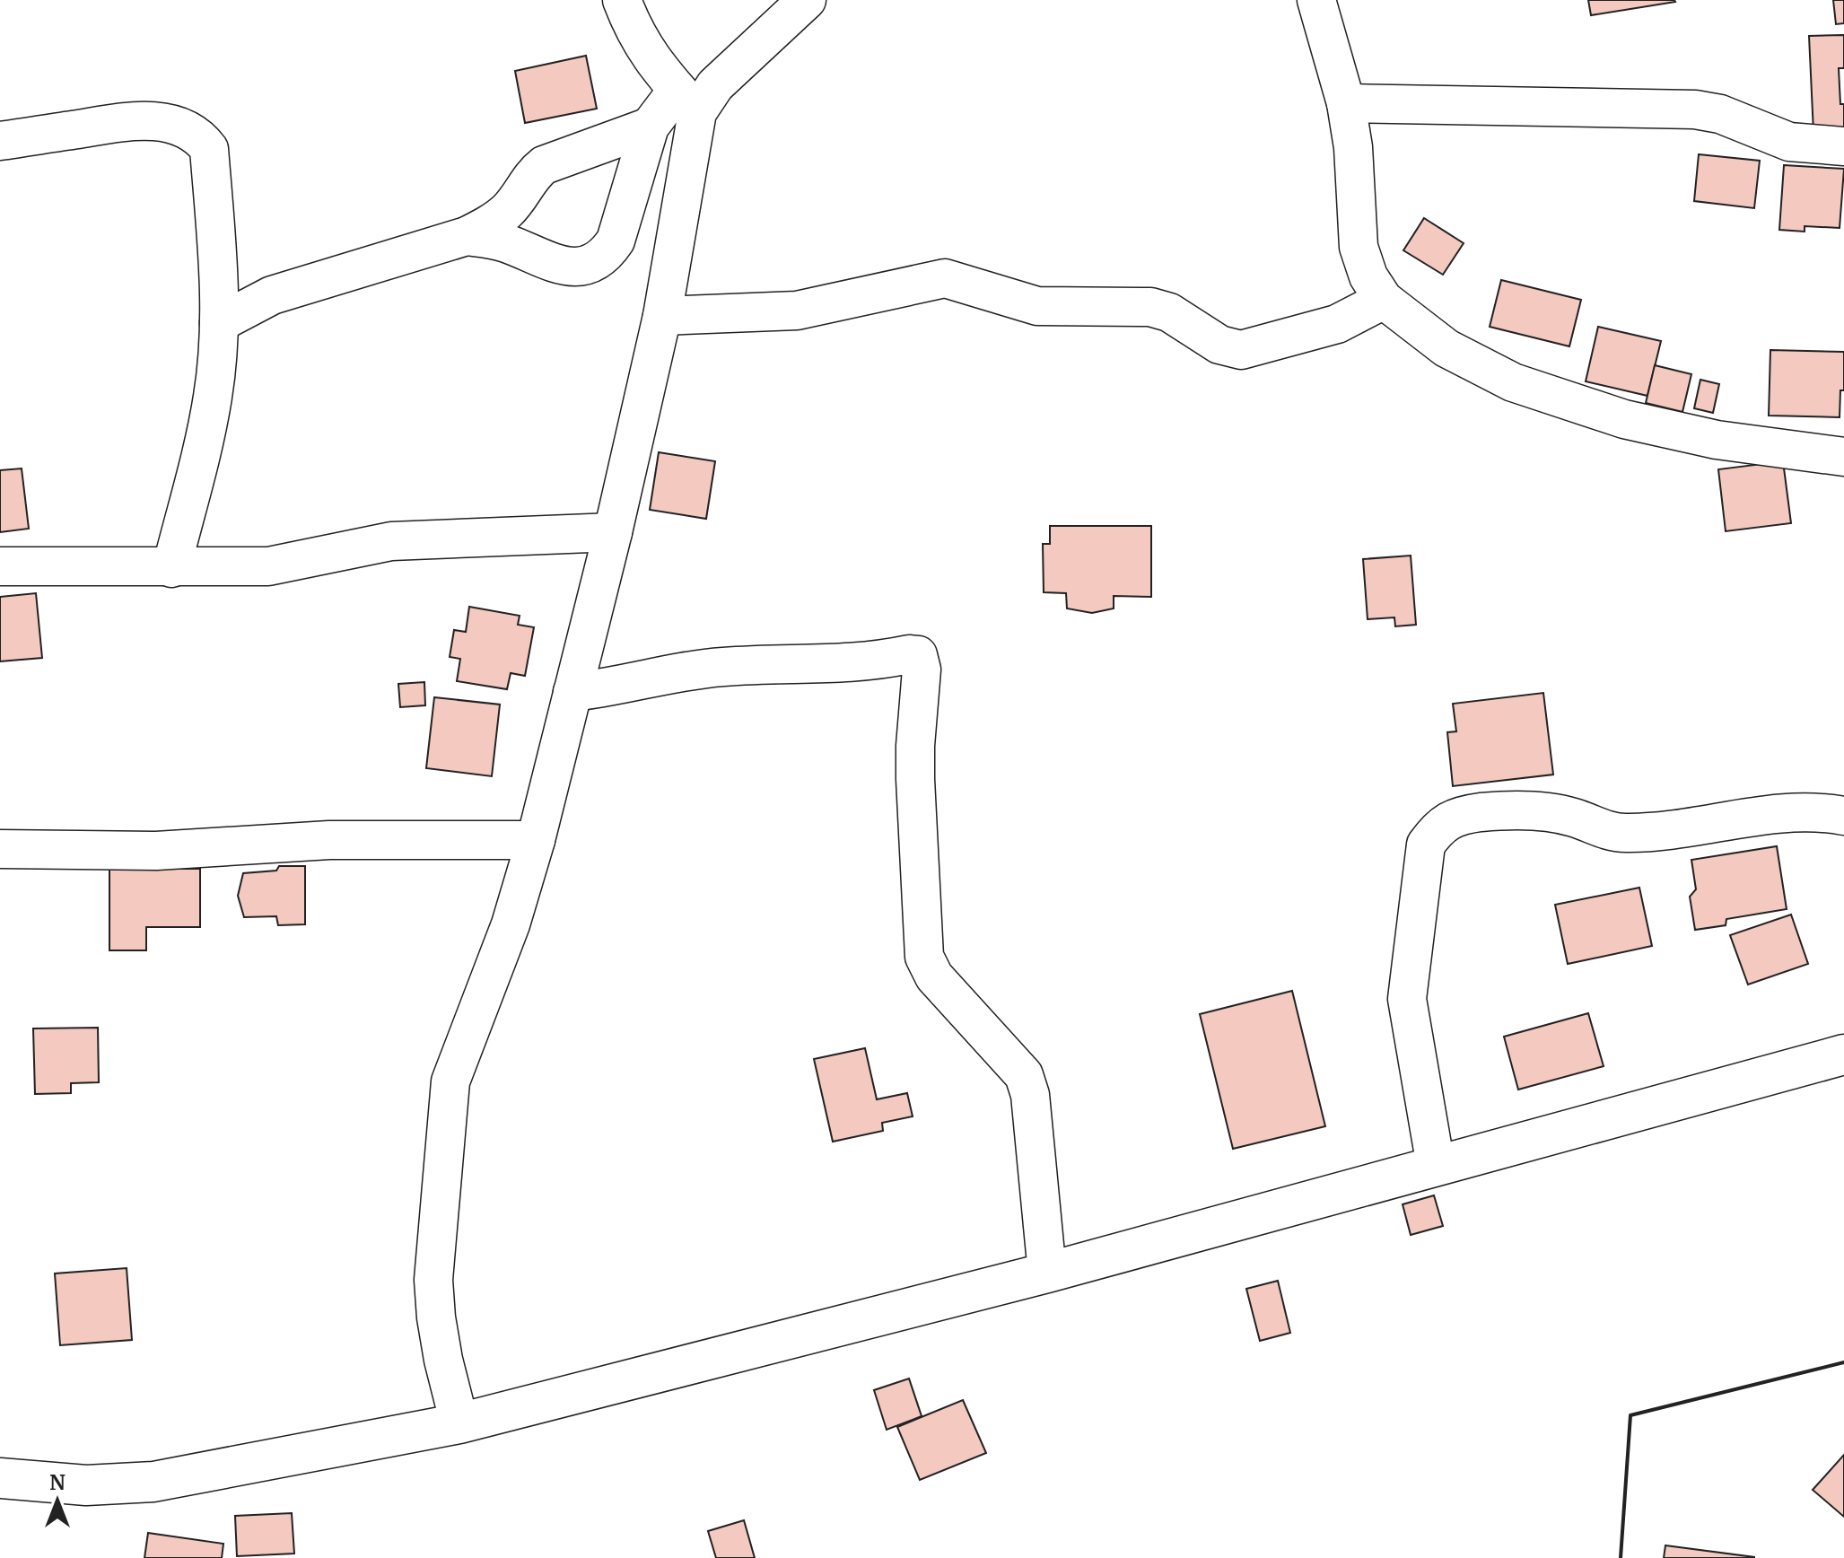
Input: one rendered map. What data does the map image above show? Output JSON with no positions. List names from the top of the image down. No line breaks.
{"north":"top"}
